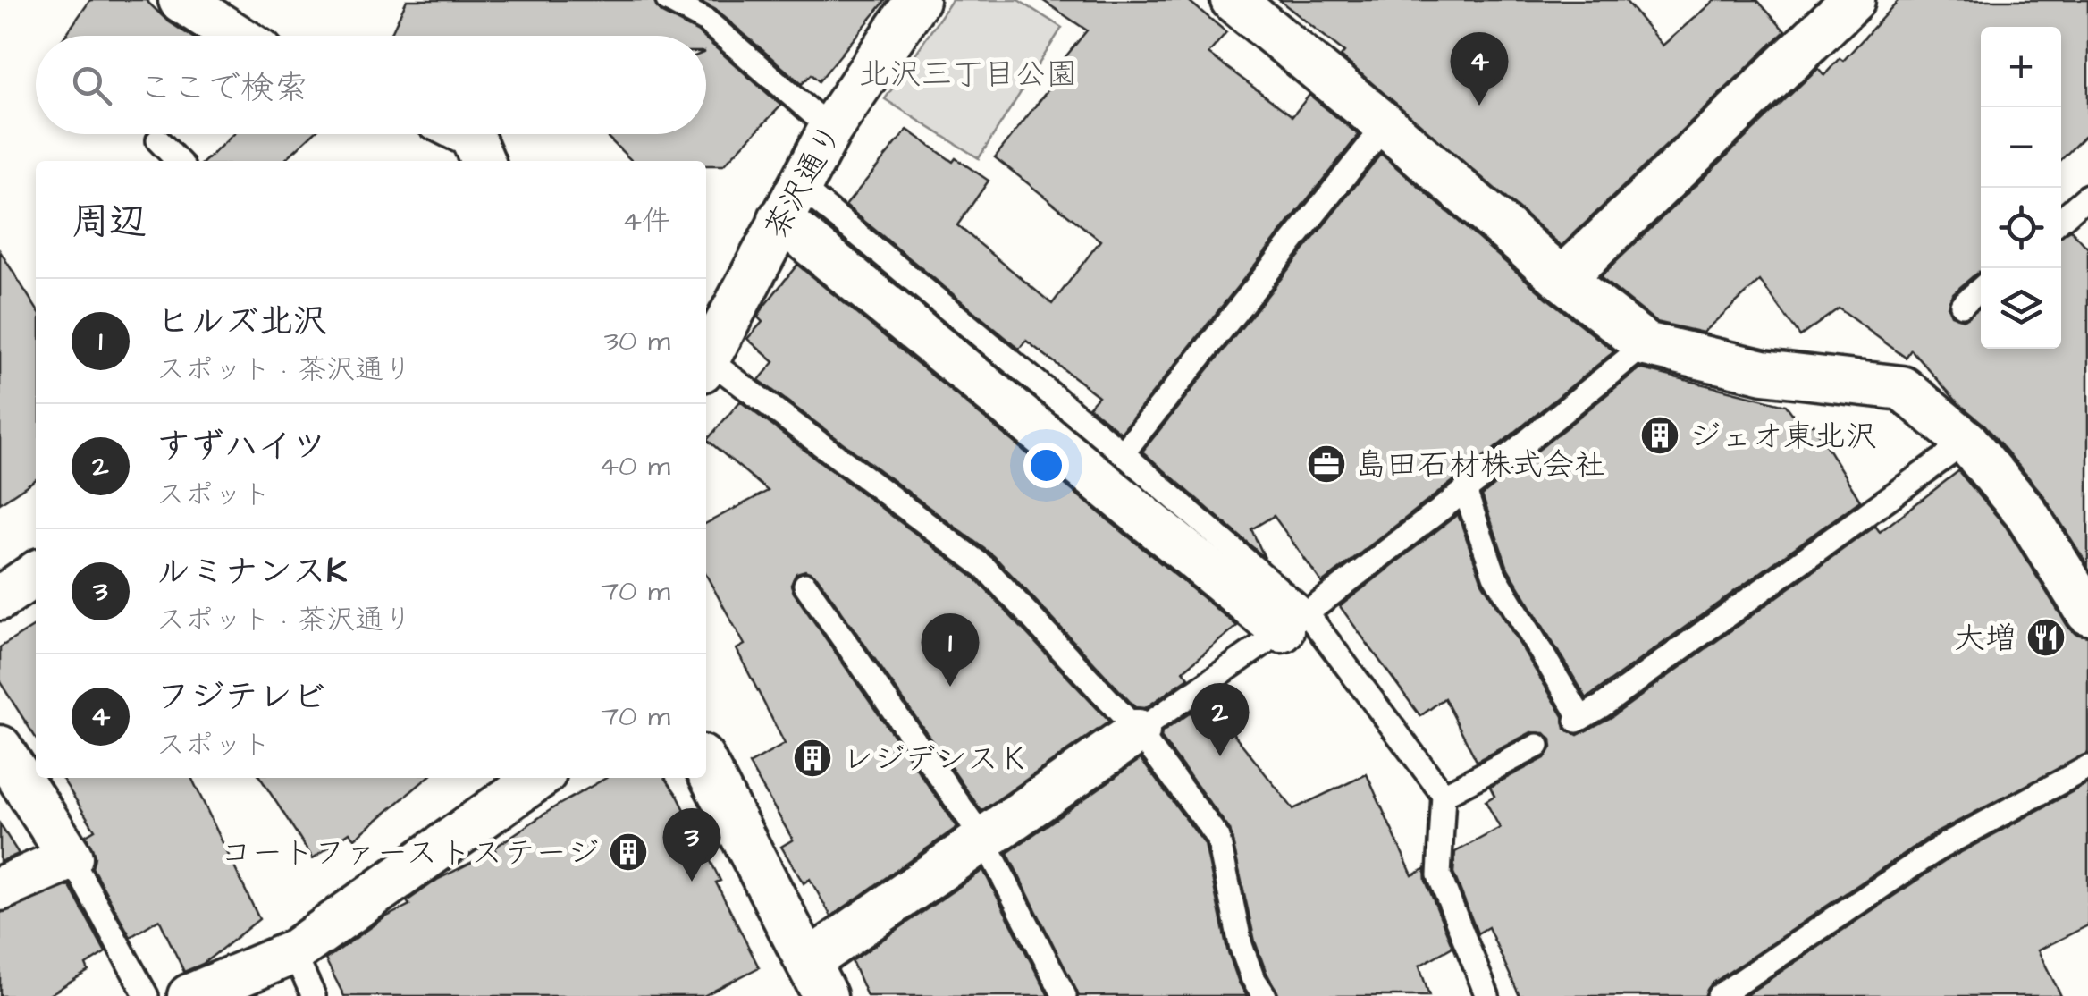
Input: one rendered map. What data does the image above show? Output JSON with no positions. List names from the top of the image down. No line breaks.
{"streets":{"street":["茶沢通り"]},"parks":["北沢三丁目公園"],"places":{"building":["ジェオ東北沢","レジデンスＫ","コートファーストステージ"],"office":["島田石材株式会社"],"restaurant":["大増"]},"page":{"map_buttons":["+","−"],"pins":["4","1","2","3"],"search":"ここで検索","heading":["周辺","4件"],"list":[{"mark":"1","name":"ヒルズ北沢","note":"スポット · 茶沢通り","value":"30 m"},{"mark":"2","name":"すずハイツ","note":"スポット","value":"40 m"},{"mark":"3","name":"ルミナンスK","note":"スポット · 茶沢通り","value":"70 m"},{"mark":"4","name":"フジテレビ","note":"スポット","value":"70 m"}]}}
